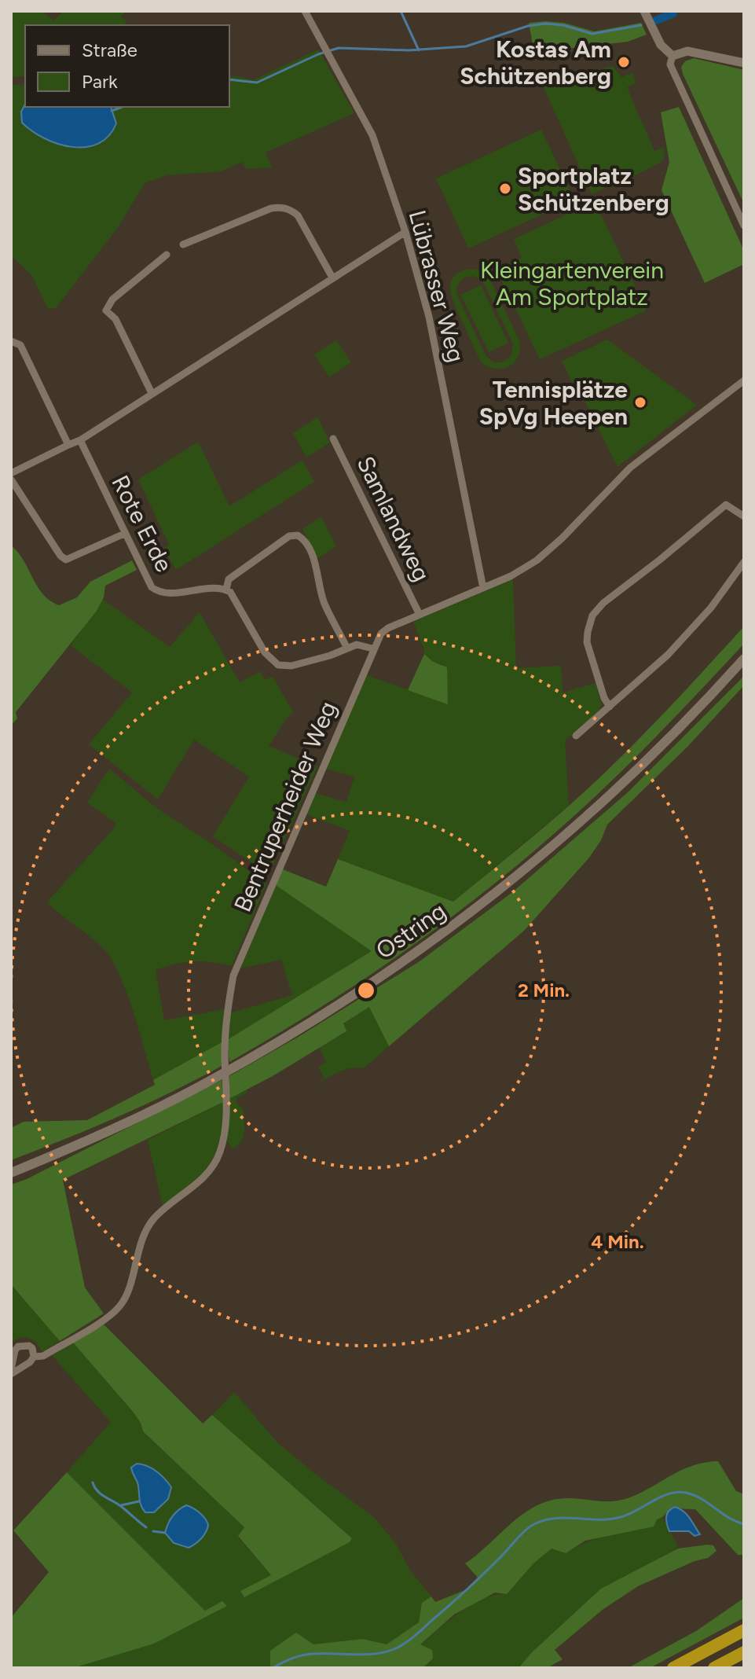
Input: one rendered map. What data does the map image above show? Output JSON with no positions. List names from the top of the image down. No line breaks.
{"streets":{"main road":["Ostring"],"street":["Lübrasser Weg","Samlandweg","Rote Erde","Bentruperheider Weg"]},"crossings":[["Lübrasser Weg","Bentruperheider Weg"],["Samlandweg","Bentruperheider Weg"]],"parks":["Kleingartenverein Am Sportplatz"],"places":["Kostas Am Schützenberg","Sportplatz Schützenberg","Tennisplätze SpVg Heepen"],"legend":["Straße","Park"],"rings":["2 Min.","4 Min."]}
